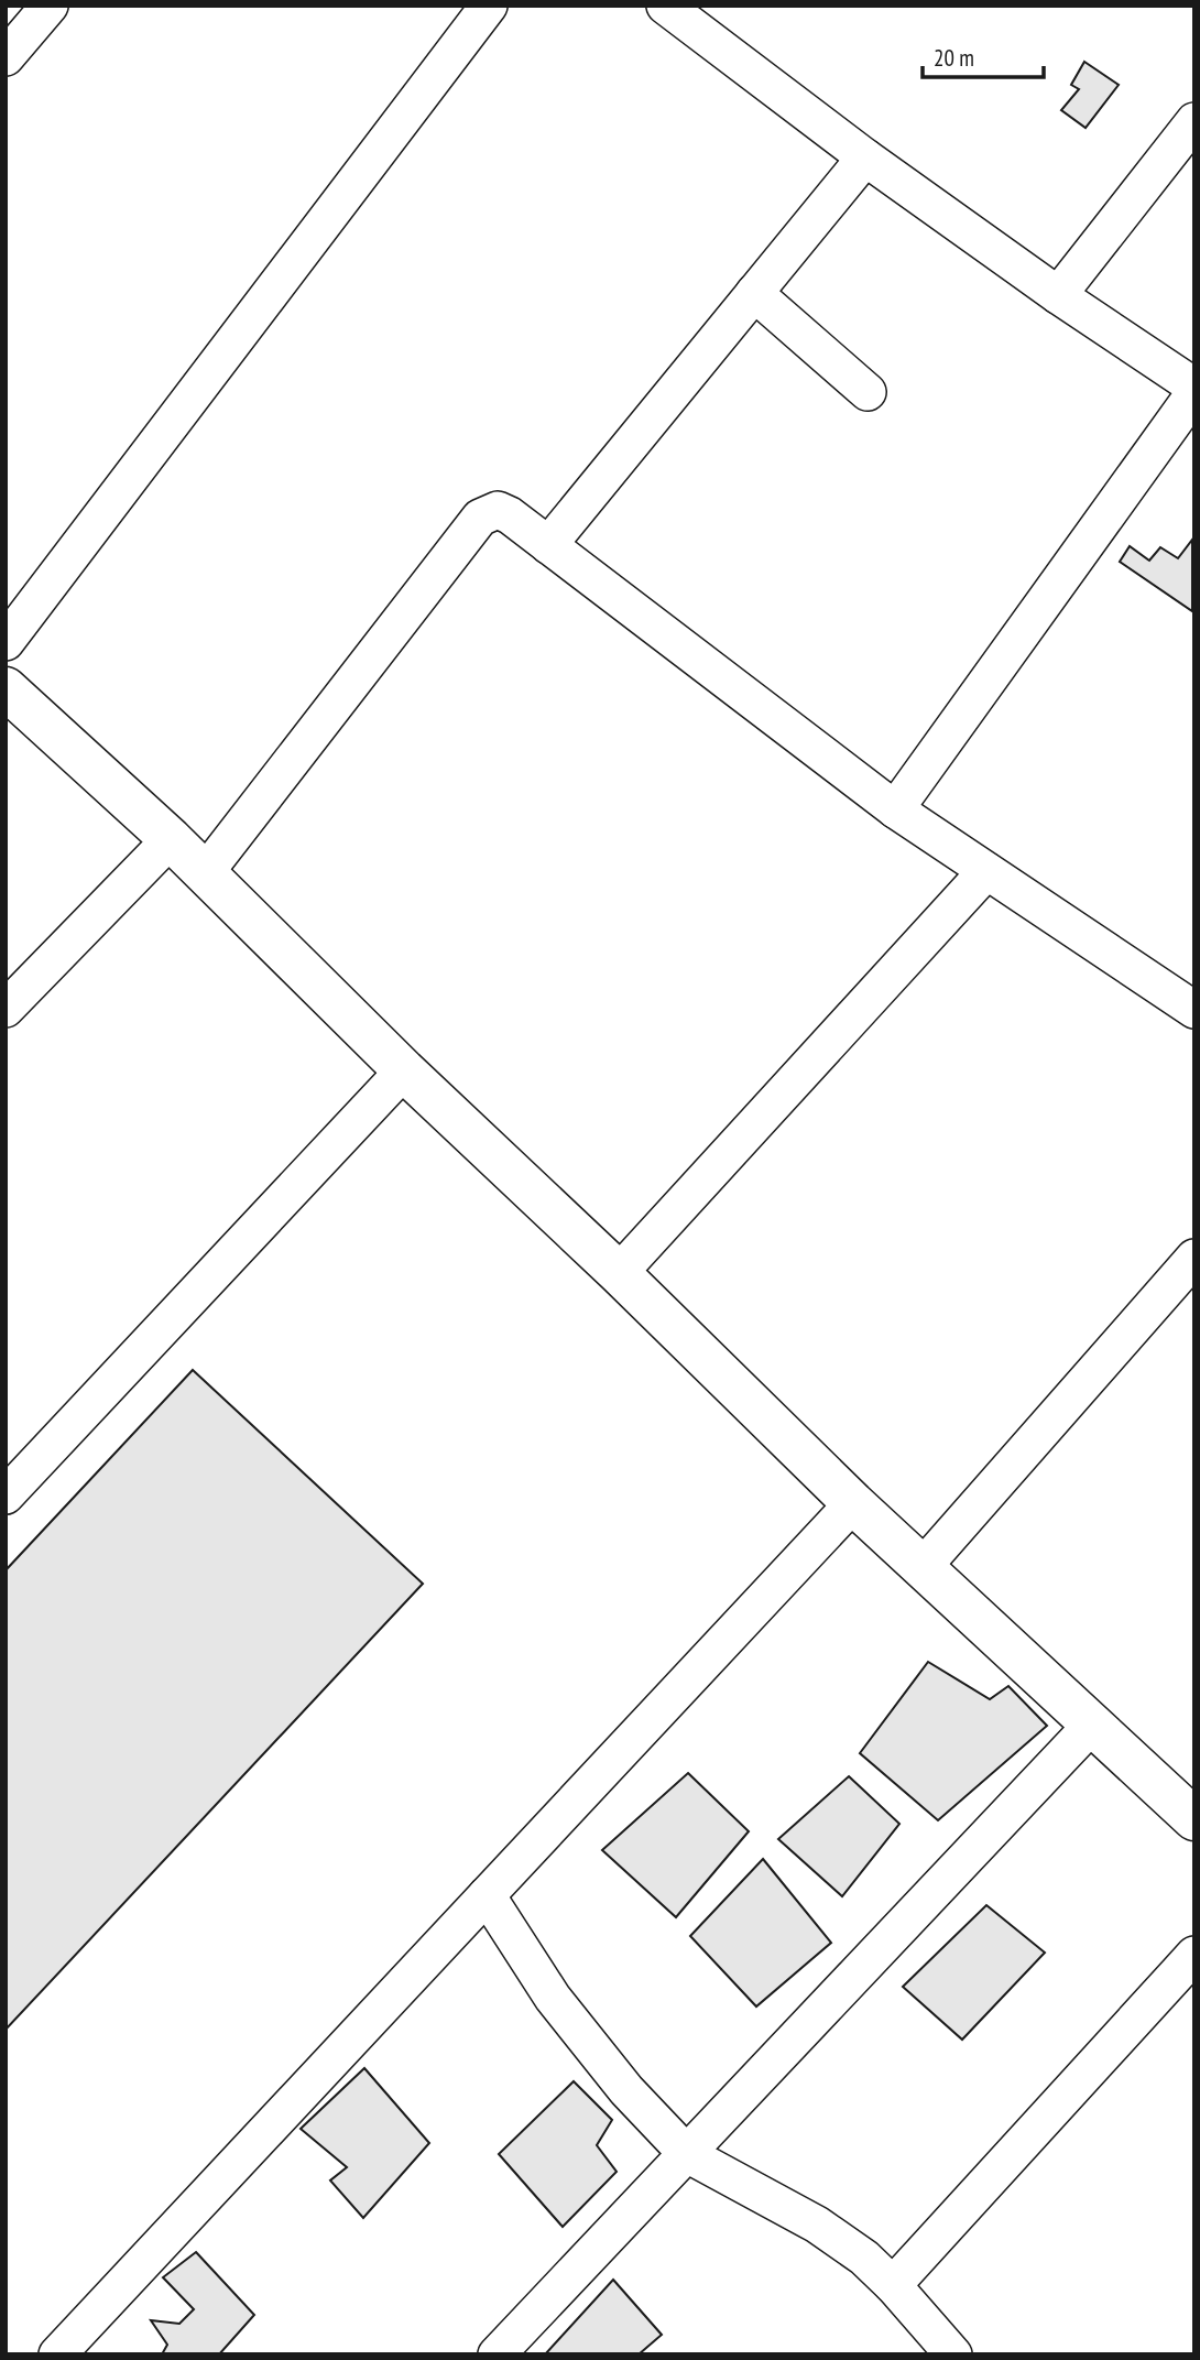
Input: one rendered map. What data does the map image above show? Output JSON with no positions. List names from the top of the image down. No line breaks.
{"scale_bar":"20 m"}
